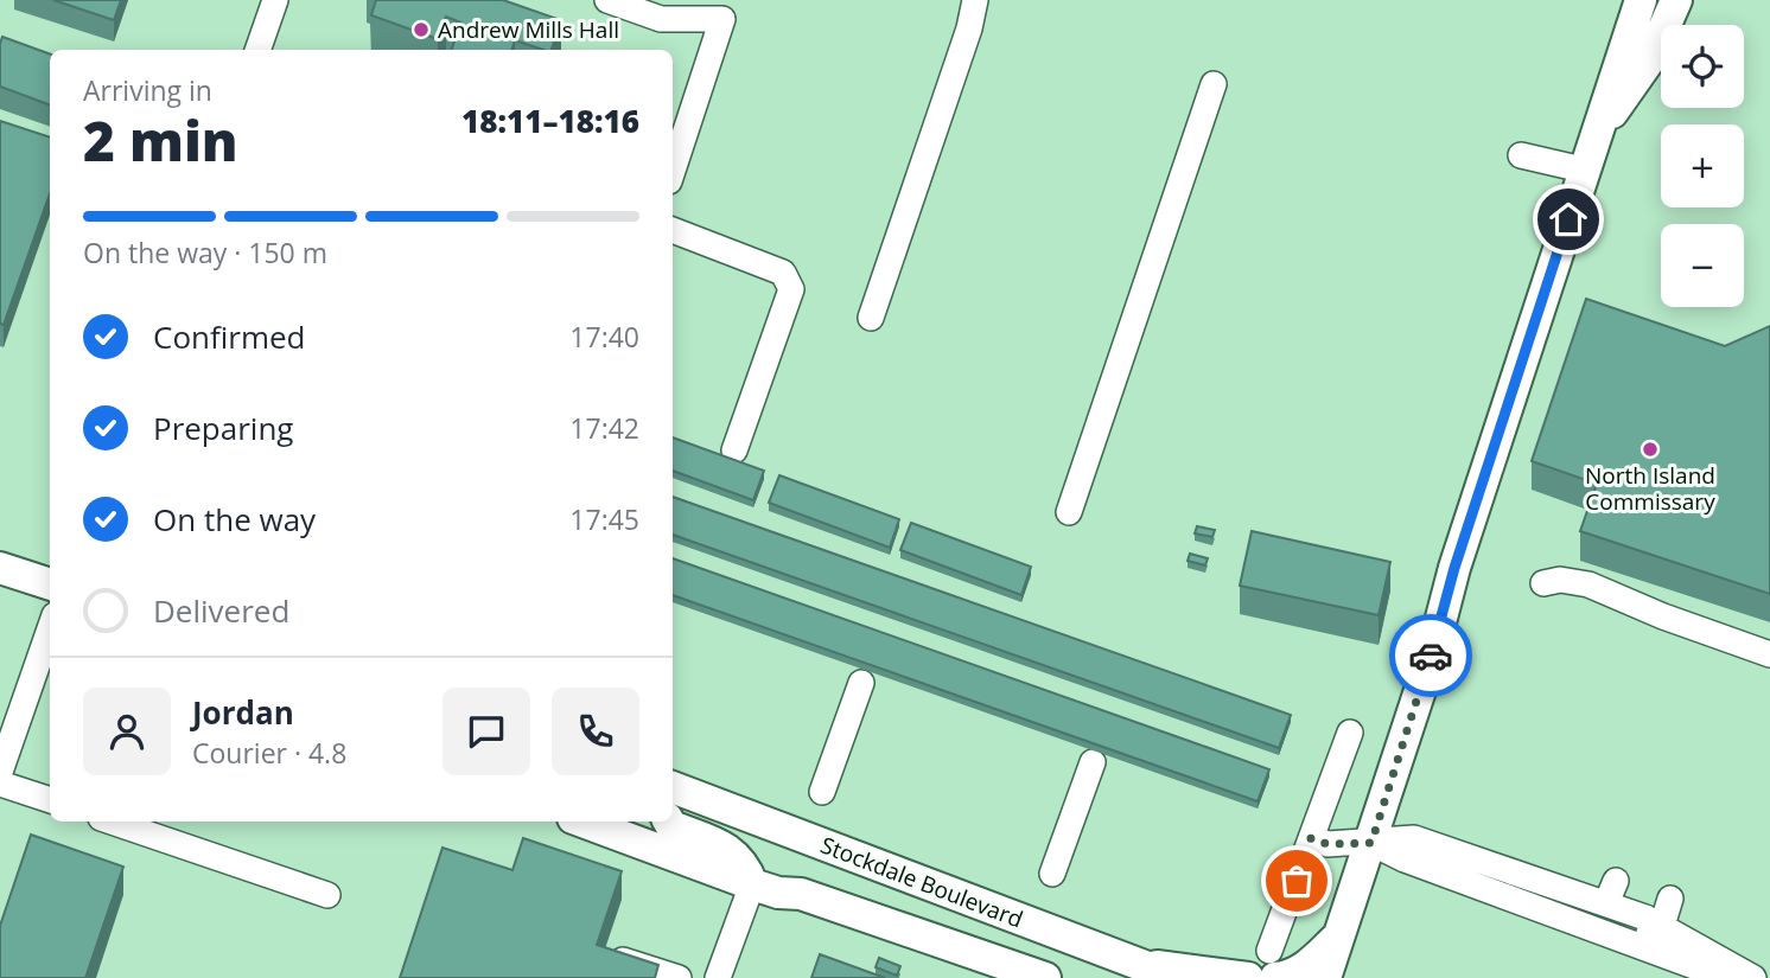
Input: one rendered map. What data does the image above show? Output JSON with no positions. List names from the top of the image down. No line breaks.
{"streets":{"main road":["Stockdale Boulevard"]},"places":["Andrew Mills Hall","North Island Commissary"],"page":{"map_buttons":["+","−"],"heading":["2 min","Arriving in","18:11–18:16"],"panel":["Jordan","Courier · 4.8"],"bar":"On the way · 150 m","list":[["Confirmed","17:40"],["Preparing","17:42"],["On the way","17:45"],"Delivered"]}}
